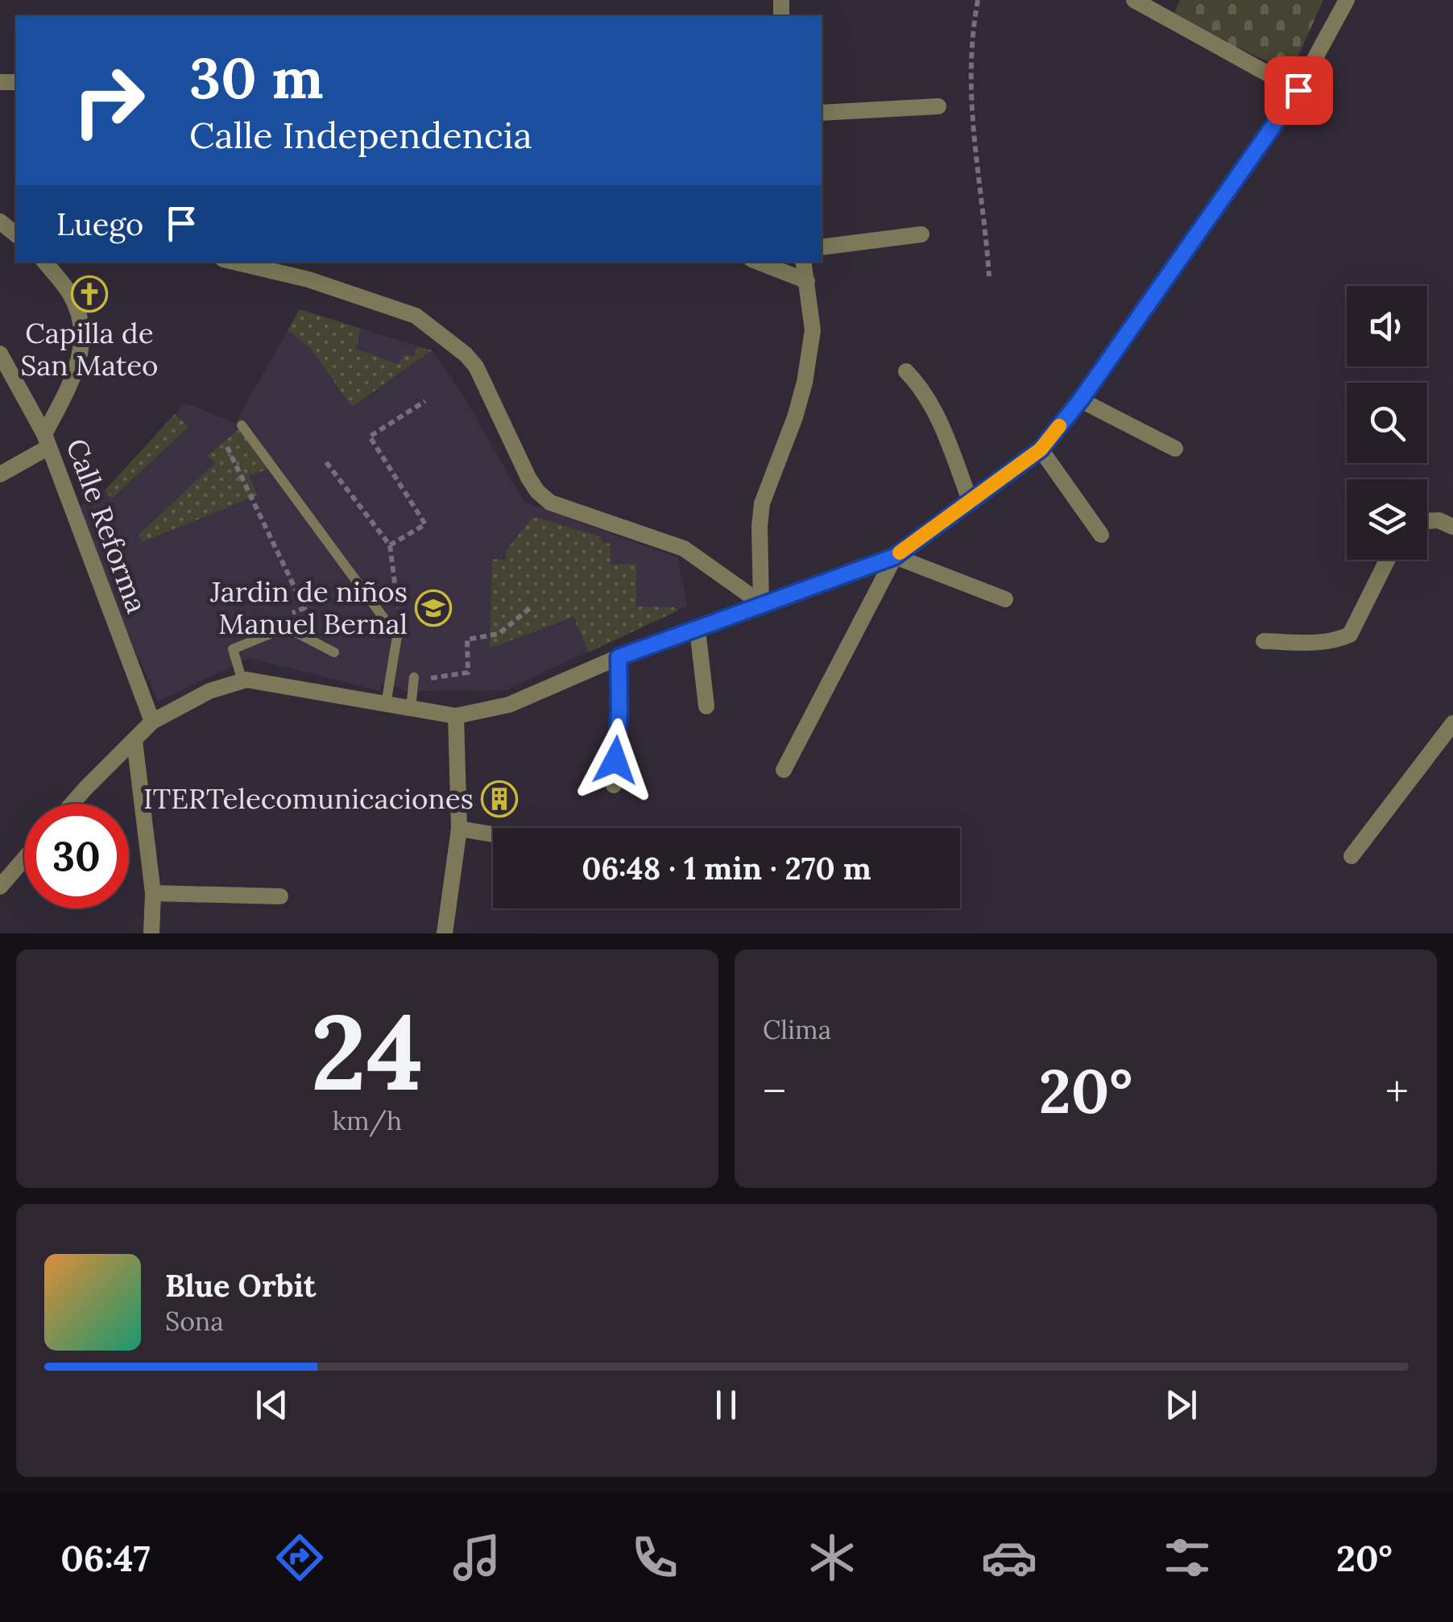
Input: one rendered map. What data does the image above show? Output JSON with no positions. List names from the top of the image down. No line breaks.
{"streets":{"street":["Calle Reforma"]},"places":{"church":["Capilla de San Mateo"],"school or university":["Jardin de niños Manuel Bernal"],"building":["ITERTelecomunicaciones"]},"page":{"turn":["30 m","Calle Independencia"],"then":"Luego","limit":"30","trip":"06:48 · 1 min · 270 m","tile":[["24","km/h"],"Clima"],"heat":["−","20°","+"],"song":["Blue Orbit","Sona"],"tabs":["06:47","20°"]}}
